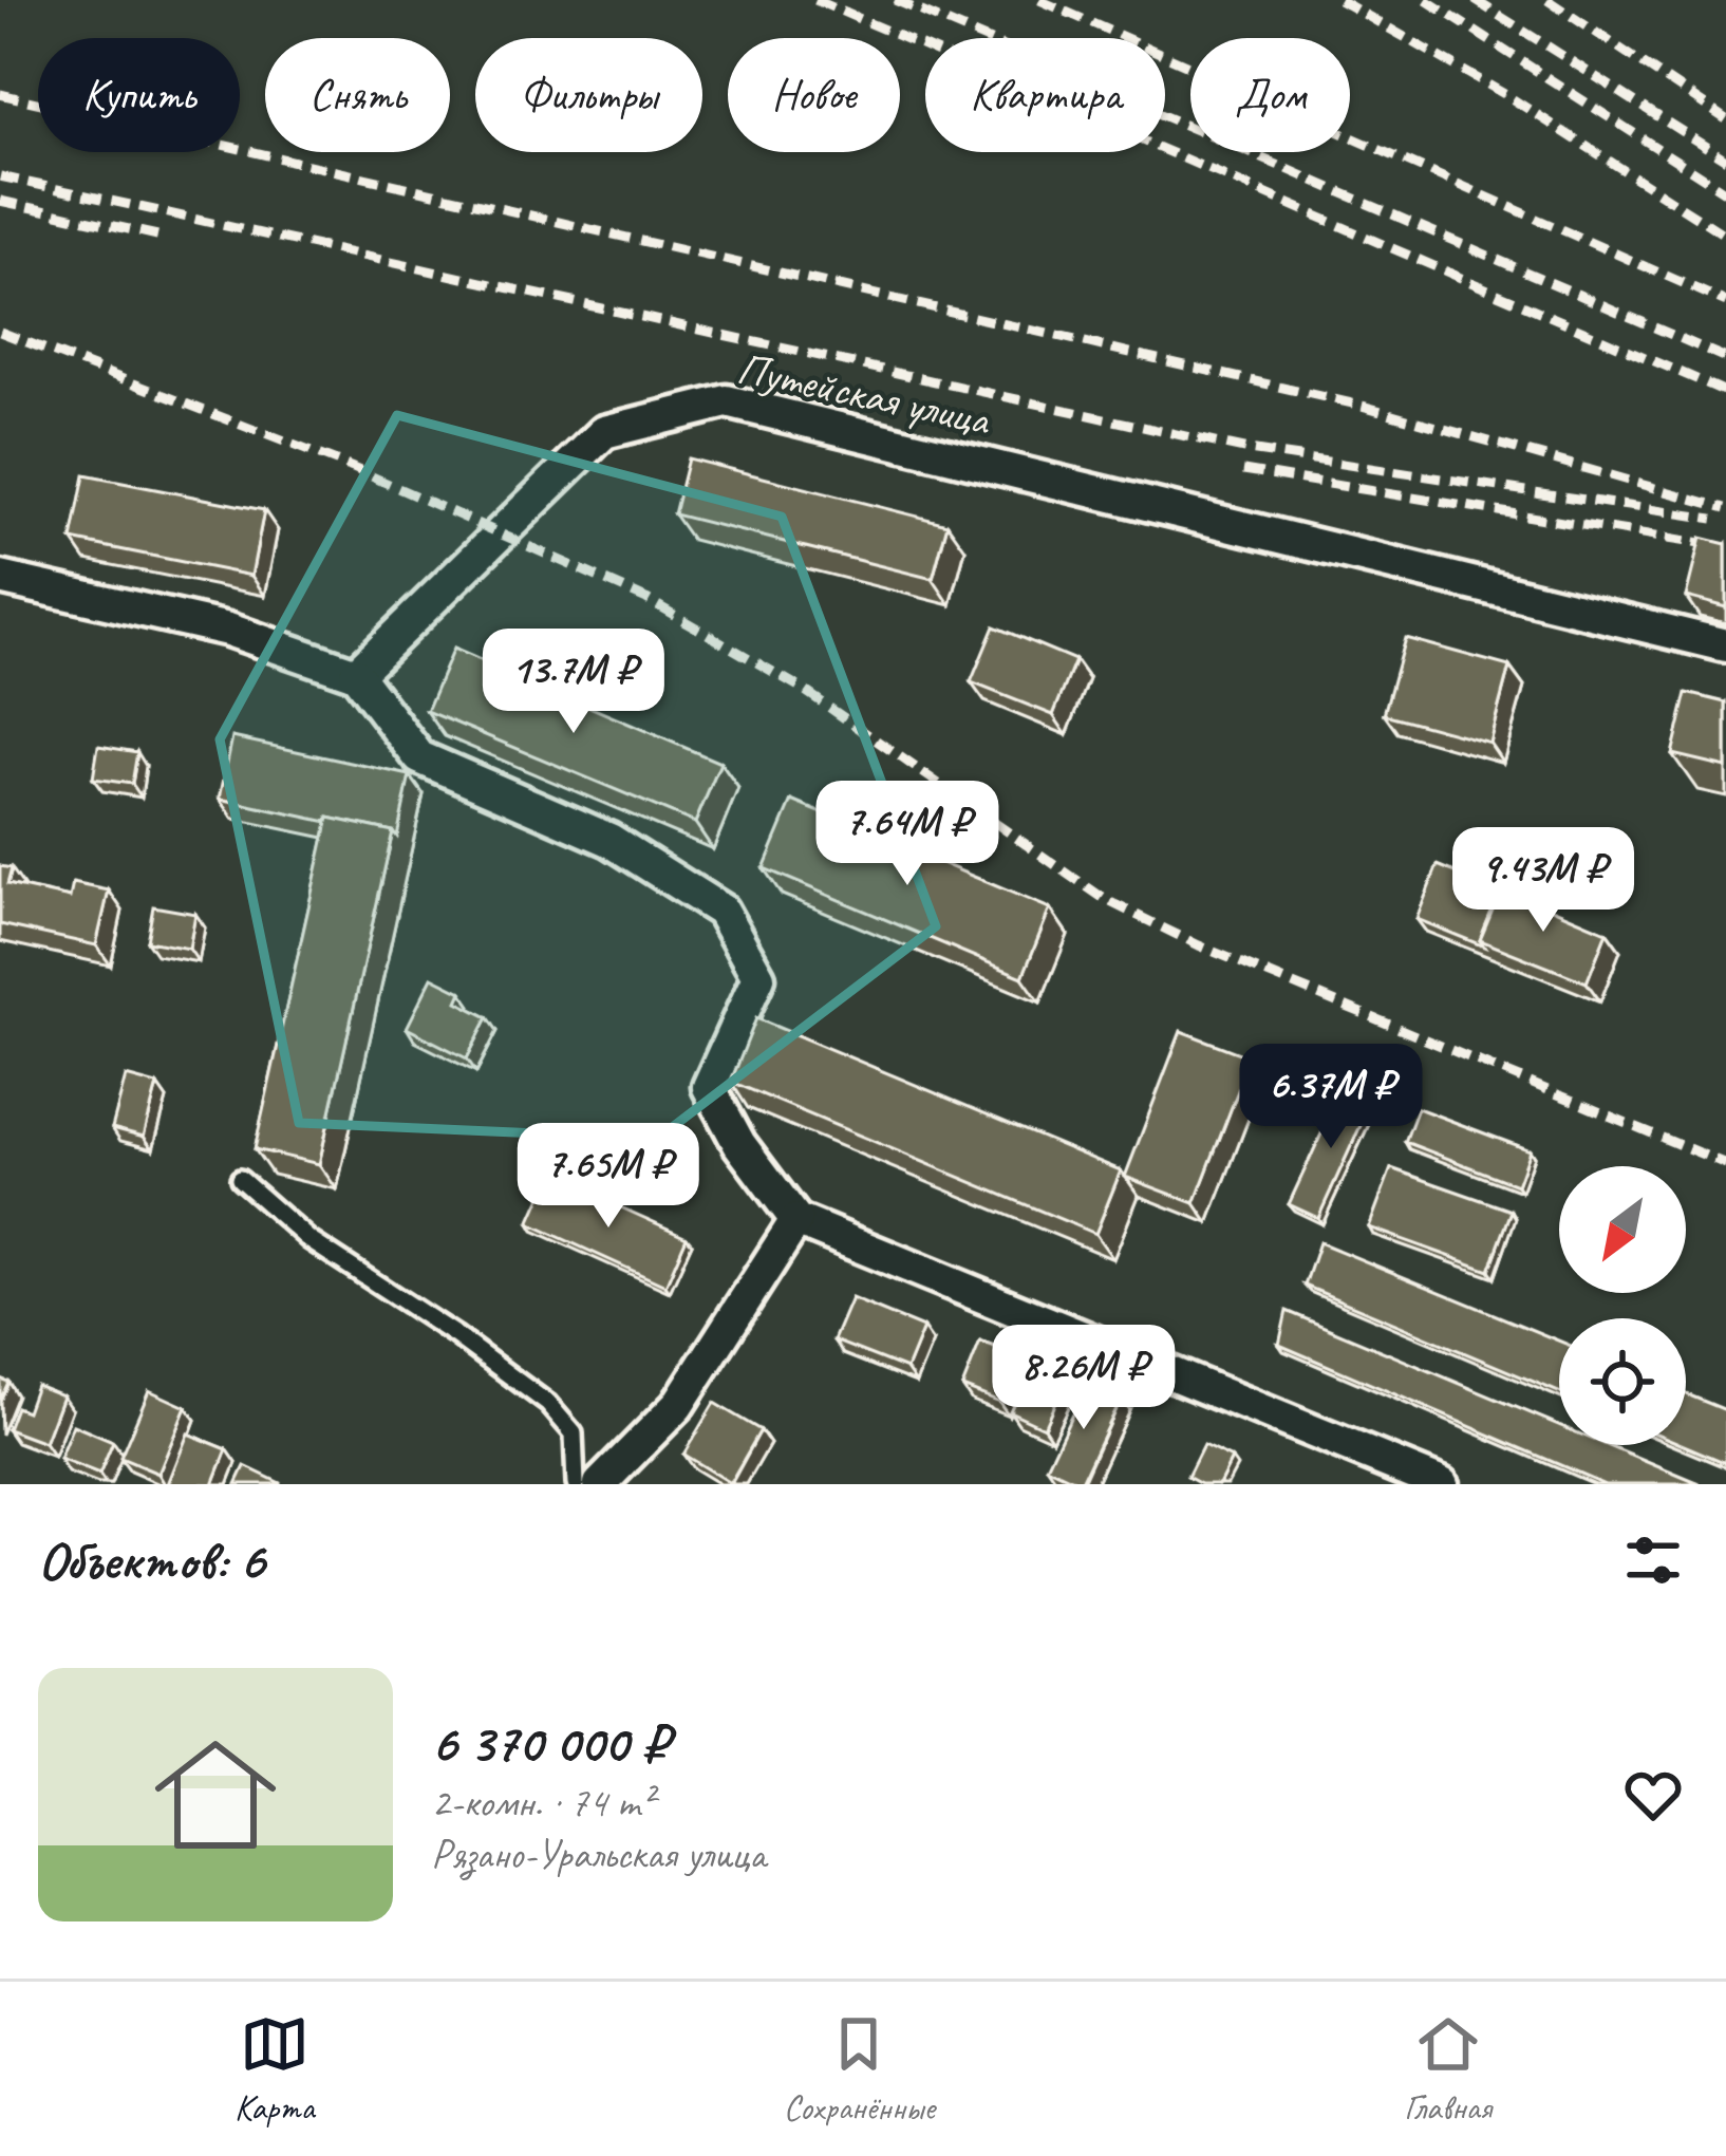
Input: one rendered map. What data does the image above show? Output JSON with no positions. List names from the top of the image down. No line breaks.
{"streets":{"street":["Путейская улица"]},"north":"bottom left","page":{"chip":["Купить","Снять","Фильтры","Новое","Квартира","Дом"],"price":["13.7M ₽","7.64M ₽","9.43M ₽","6.37M ₽","7.65M ₽","8.26M ₽"],"heading":"Объектов: 6","list":[{"name":"6 370 000 ₽","note":"2-комн. · 74 m² · Рязано-Уральская улица"}],"tabs":["Карта","Сохранённые","Главная"]}}
